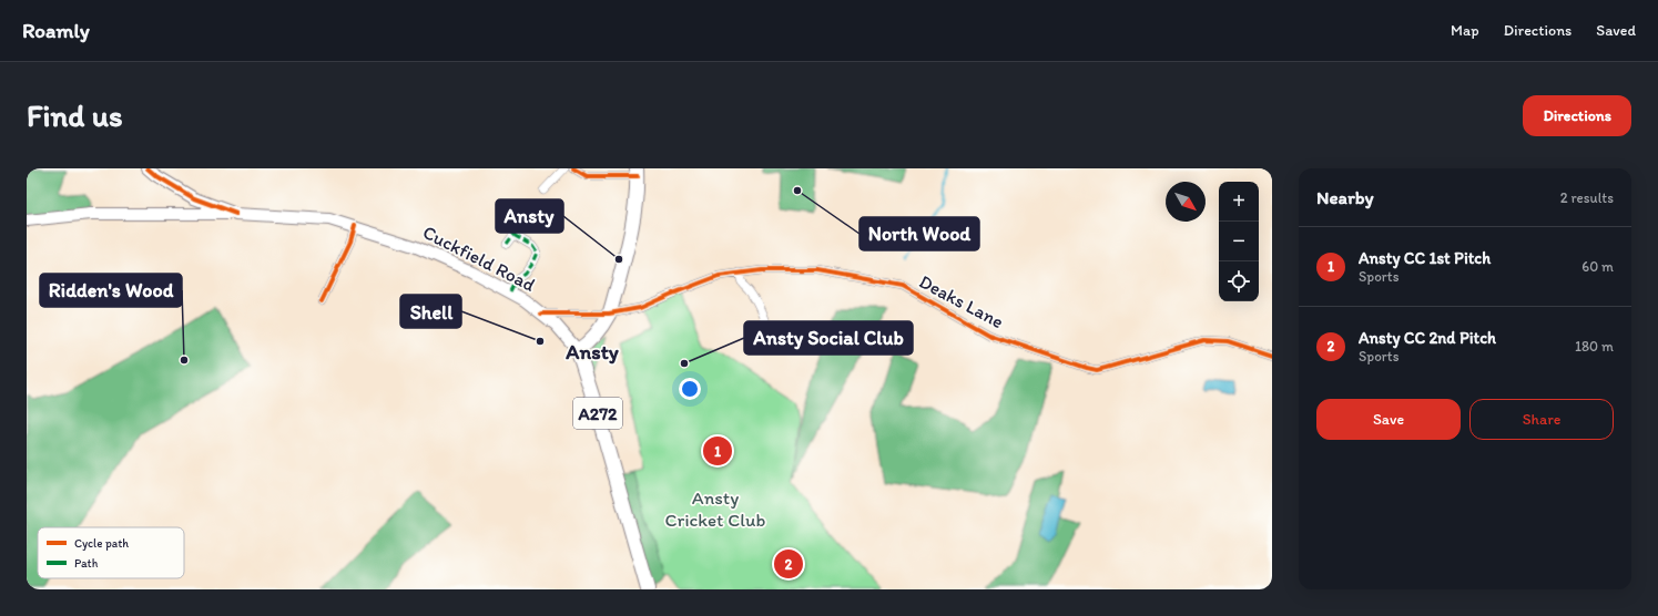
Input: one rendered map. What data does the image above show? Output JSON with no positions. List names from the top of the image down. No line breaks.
{"streets":{"highway":["Cuckfield Road","A272"],"street":["Deaks Lane"]},"crossings":[["Cuckfield Road","Deaks Lane"]],"districts":["Ansty"],"parks":["Ansty Cricket Club"],"places":["North Wood","Ansty","Shell","Ridden's Wood","Ansty Social Club"],"legend":["Cycle path","Path"],"north":"bottom right","page":{"header":"Roamly","nav":["Map","Directions","Saved"],"buttons":["Directions",["Save","Share"]],"title":"Find us","heading":["Nearby","2 results"],"map_buttons":["+","−"],"list":[{"mark":"1","name":"Ansty CC 1st Pitch","note":"Sports","value":"60 m"},{"mark":"2","name":"Ansty CC 2nd Pitch","note":"Sports","value":"180 m"}],"pins":["1","2"]}}
